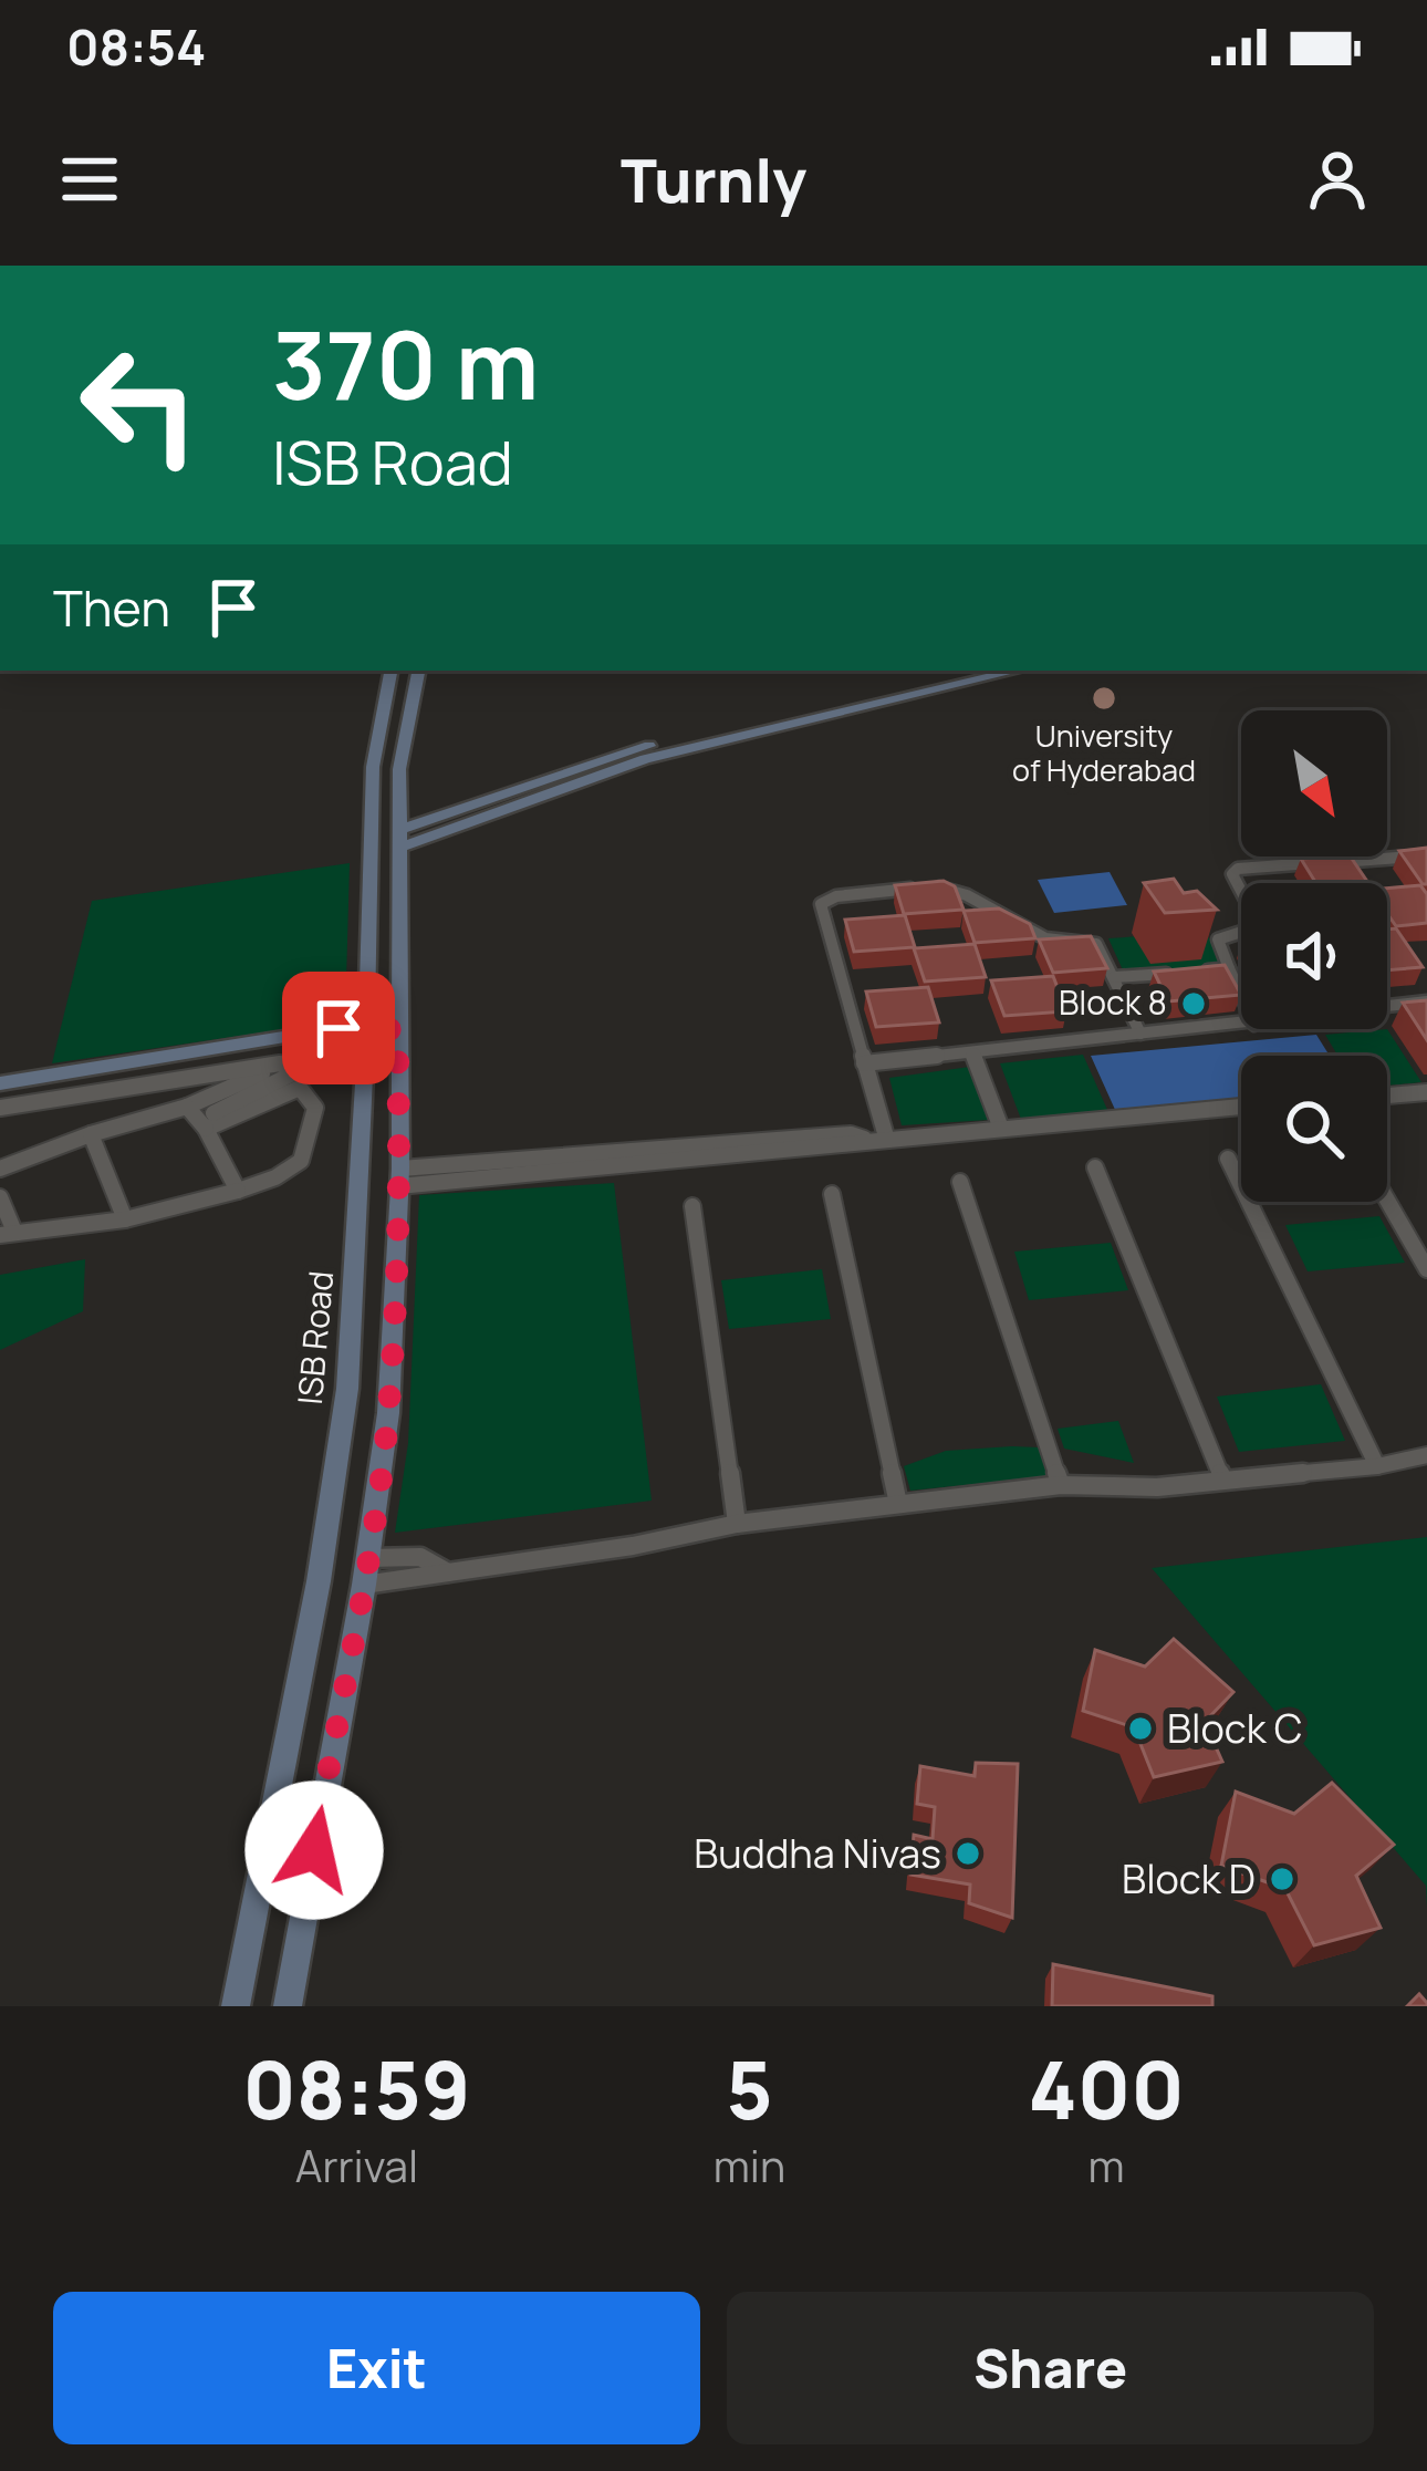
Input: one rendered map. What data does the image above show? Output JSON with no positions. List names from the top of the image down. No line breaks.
{"streets":{"main road":["ISB Road"]},"places":["University of Hyderabad","Block 8","Block C","Buddha Nivas","Block D"],"north":"bottom right","page":{"status":"08:54","header":"Turnly","turn":["370 m","ISB Road"],"then":"Then","eta":["08:59","Arrival","5","min","400","m"],"buttons":["Exit","Share"]}}
